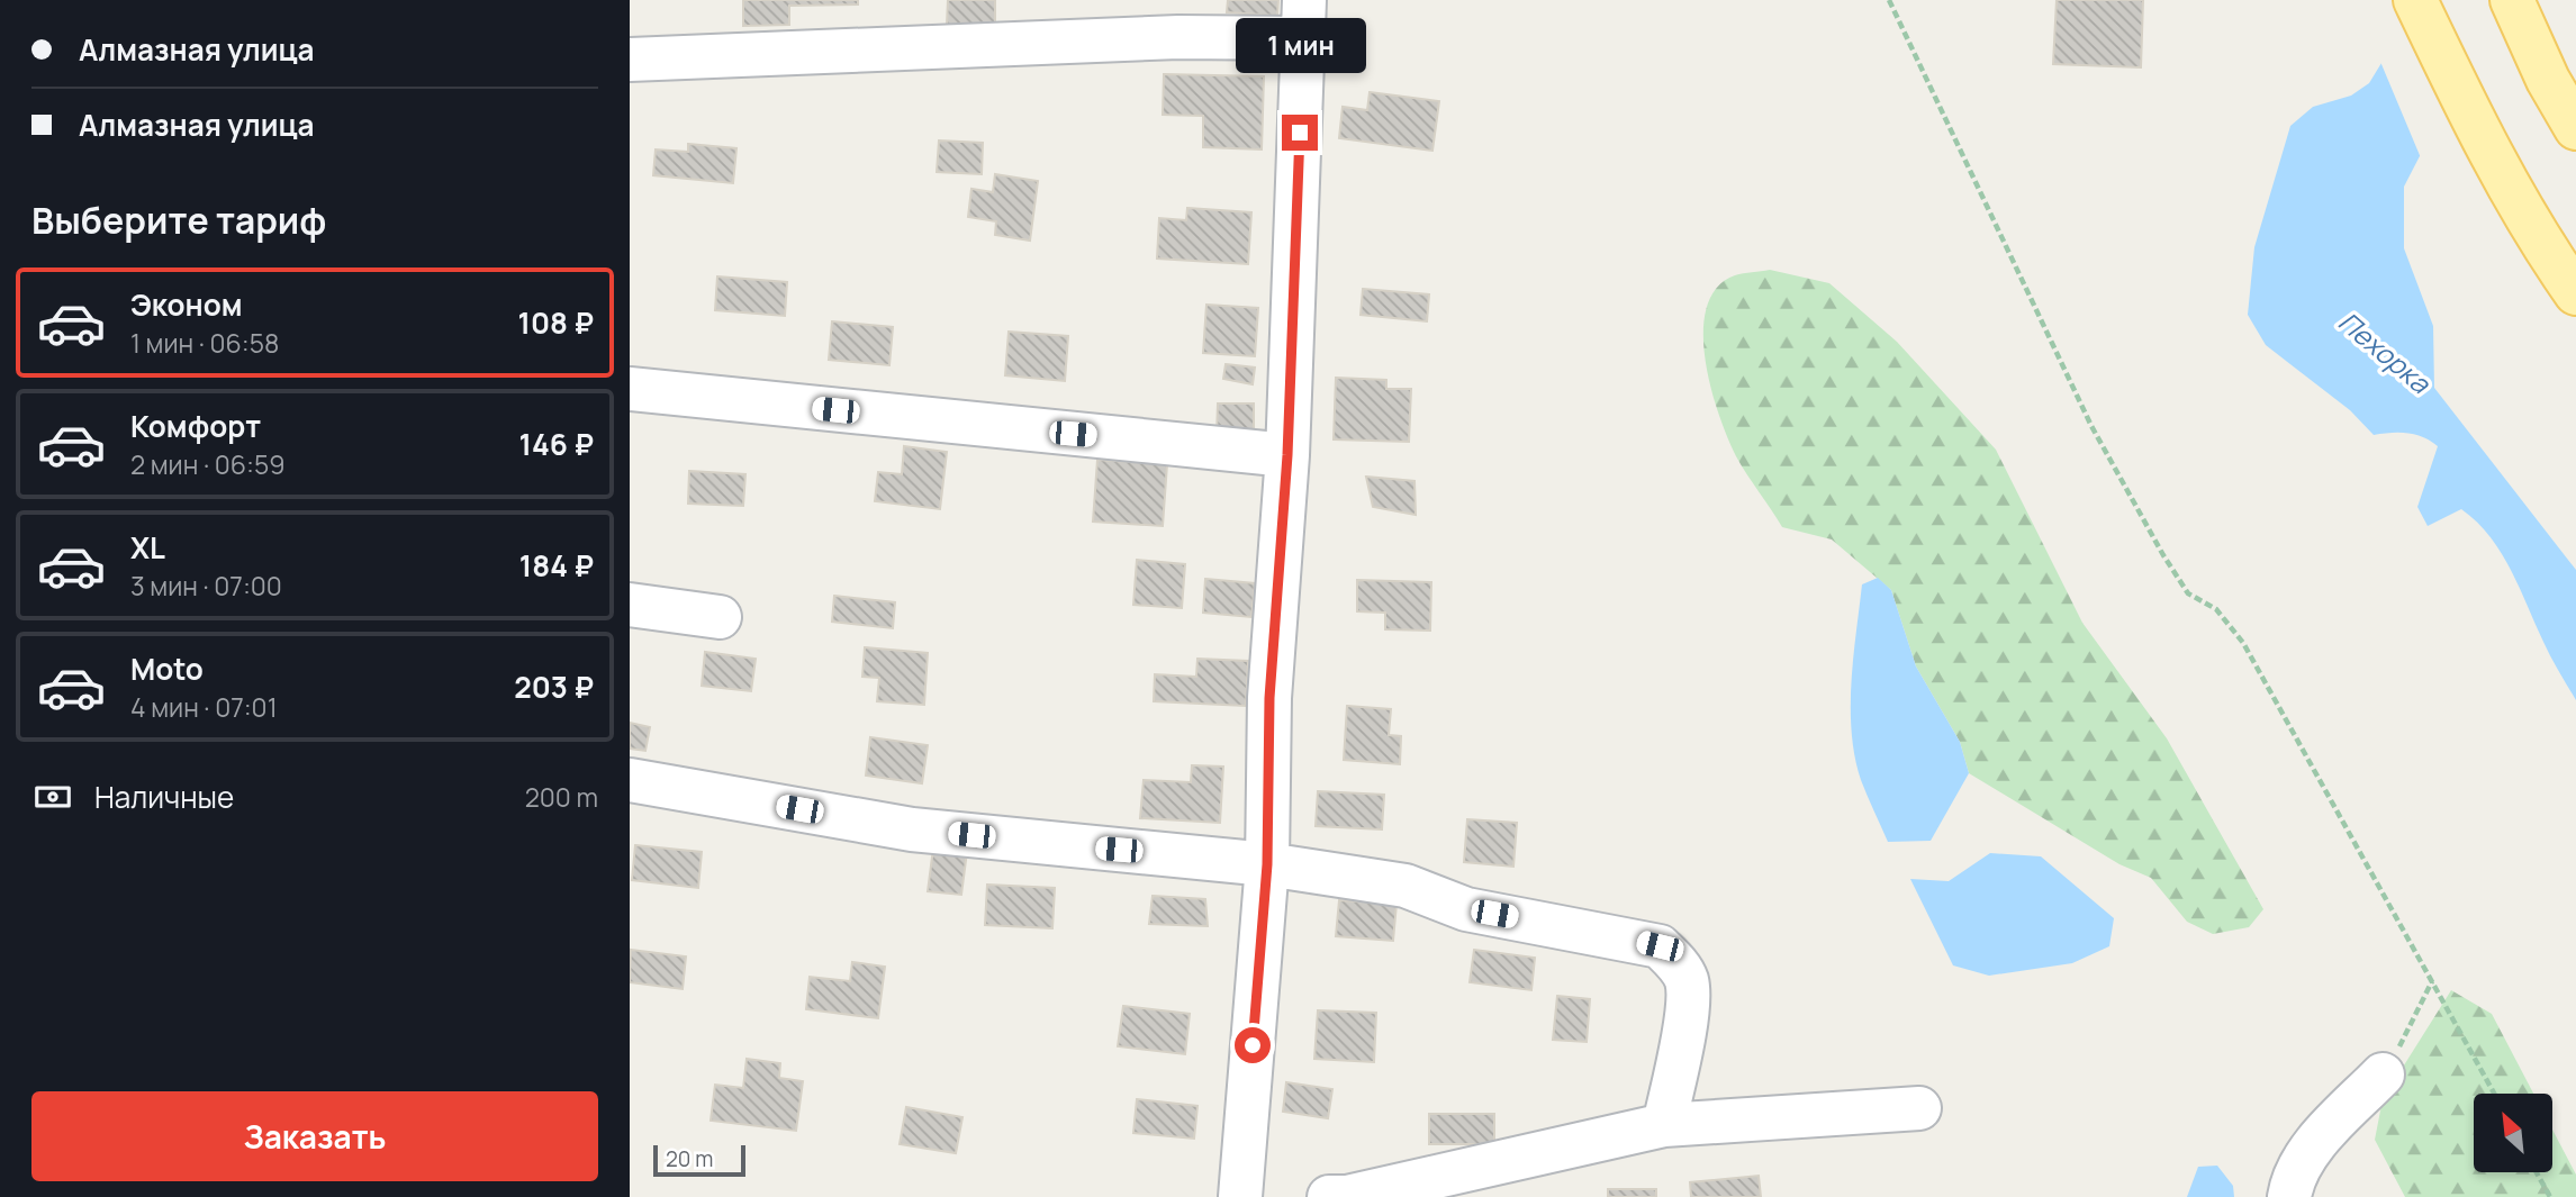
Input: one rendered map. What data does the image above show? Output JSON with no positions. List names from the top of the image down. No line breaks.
{"water":["Пехорка"],"scale_bar":"20 m","north":"top left","page":{"banner":["Алмазная улица","Алмазная улица"],"bubble":"1 мин","heading":"Выберите тариф","list":[{"name":"Эконом","note":"1 мин · 06:58","value":"108 ₽"},{"name":"Комфорт","note":"2 мин · 06:59","value":"146 ₽"},{"name":"XL","note":"3 мин · 07:00","value":"184 ₽"},{"name":"Moto","note":"4 мин · 07:01","value":"203 ₽"}],"pay":["Наличные","200 m"],"buttons":"Заказать","scale":"20 m"}}
